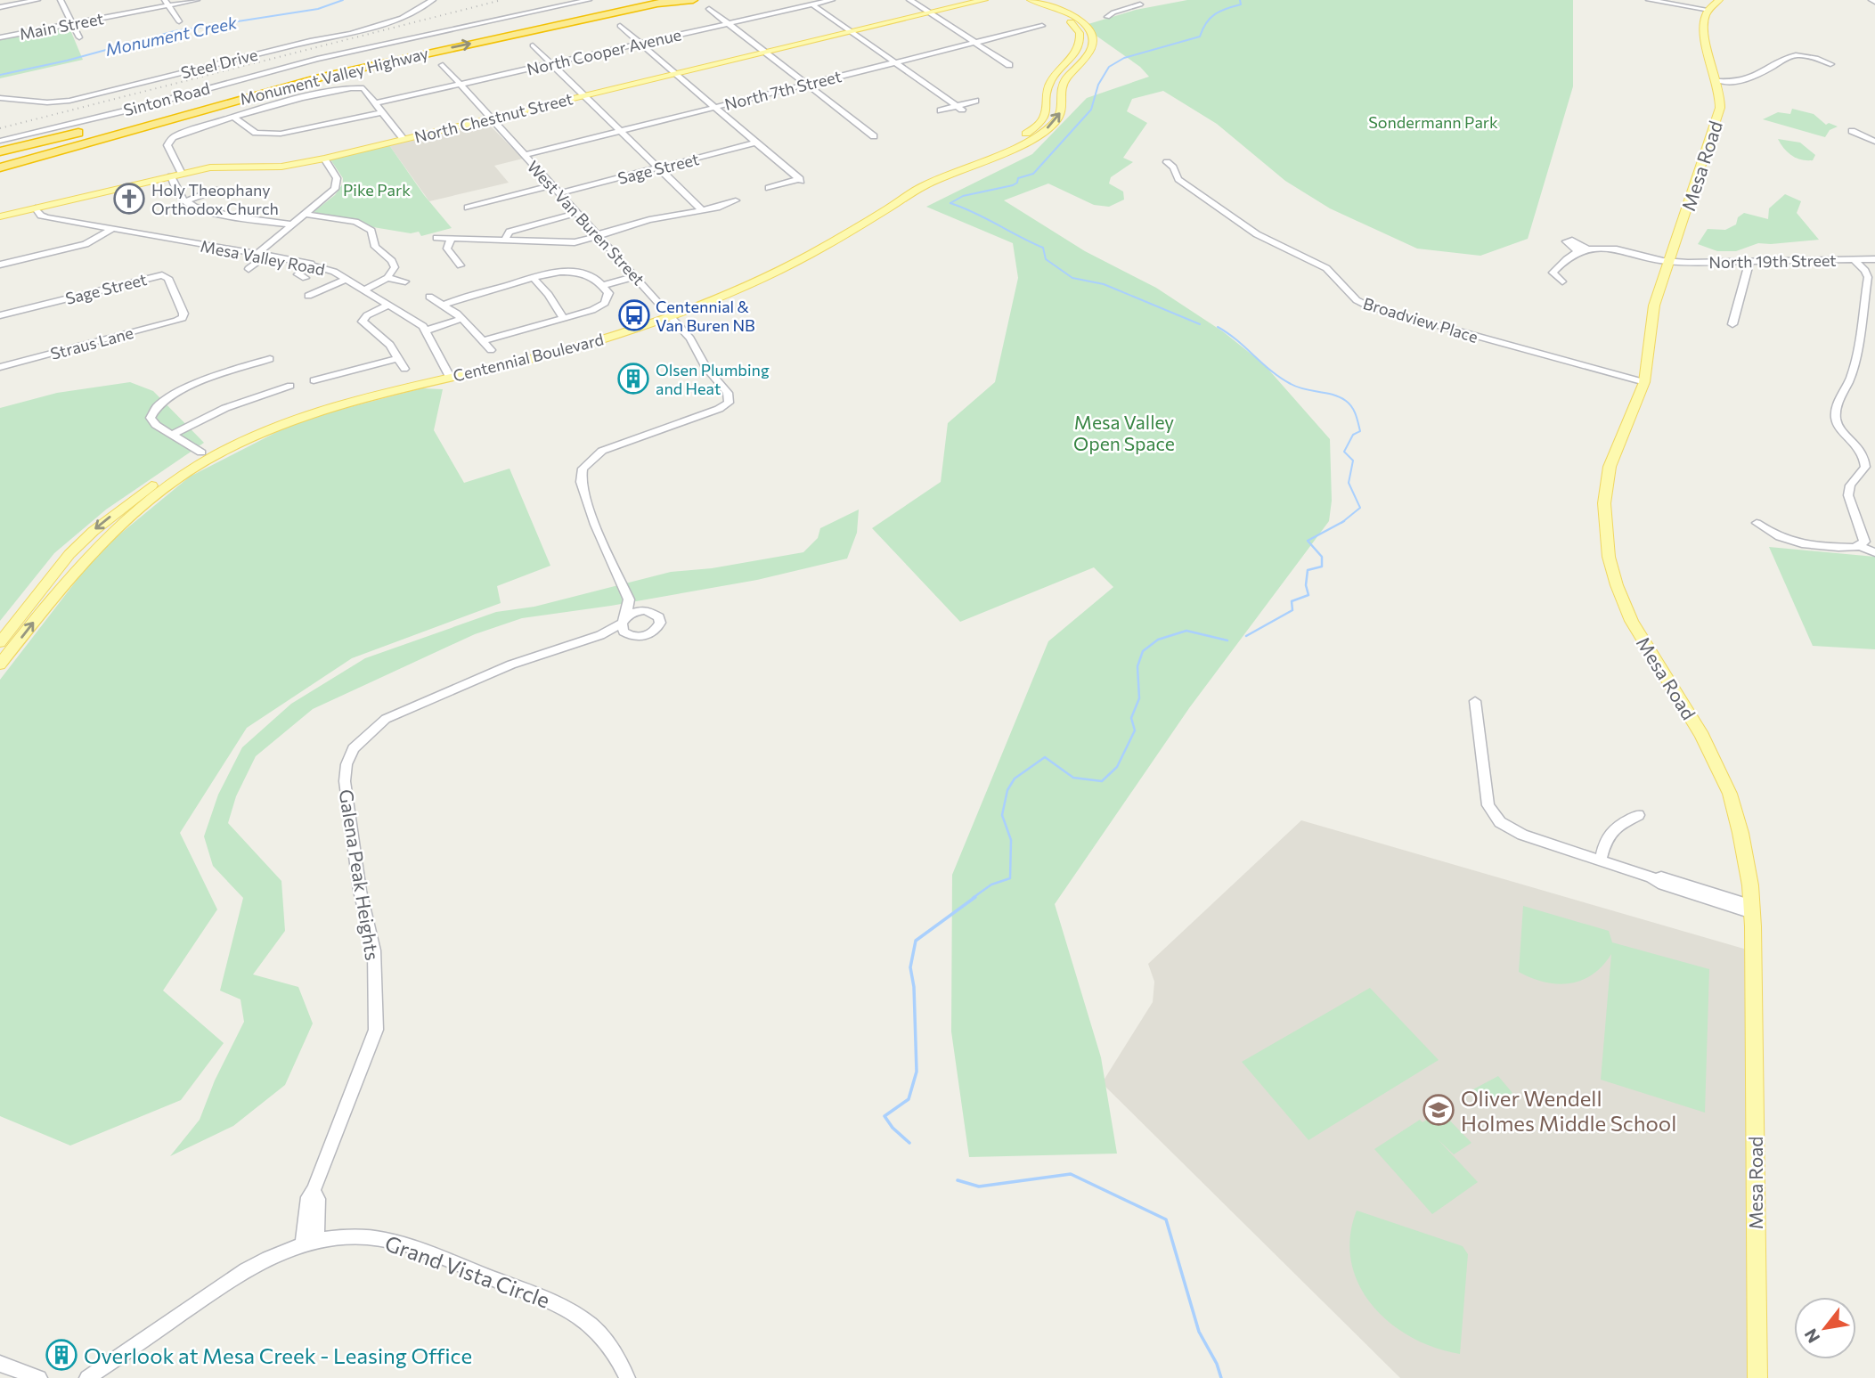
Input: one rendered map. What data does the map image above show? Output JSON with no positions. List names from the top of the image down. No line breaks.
{"streets":{"highway":["Monument Valley Highway"],"main road":["North Chestnut Street","Mesa Road","Centennial Boulevard"],"street":["Main Street","North Cooper Avenue","Steel Drive","North 7th Street","Sinton Road","Sage Street","West Van Buren Street","Mesa Valley Road","North 19th Street","Broadview Place","Straus Lane","Galena Peak Heights","Grand Vista Circle"]},"crossings":[["North Cooper Avenue","West Van Buren Street"],["North 7th Street","West Van Buren Street"],["North Chestnut Street","West Van Buren Street"],["North Chestnut Street","Mesa Valley Road"],["Mesa Road","North 19th Street"],["Mesa Road","Broadview Place"],["Sage Street","West Van Buren Street"],["Sage Street","Straus Lane"],["West Van Buren Street","Centennial Boulevard"],["Mesa Valley Road","Centennial Boulevard"],["Galena Peak Heights","Grand Vista Circle"]],"water":["Monument Creek"],"parks":["Sondermann Park","Pike Park","Mesa Valley Open Space"],"places":{"church":["Holy Theophany Orthodox Church"],"bus stop":["Centennial & Van Buren NB"],"building":["Olsen Plumbing and Heat","Overlook at Mesa Creek - Leasing Office"],"school or university":["Oliver Wendell Holmes Middle School"]},"north":"bottom left"}
